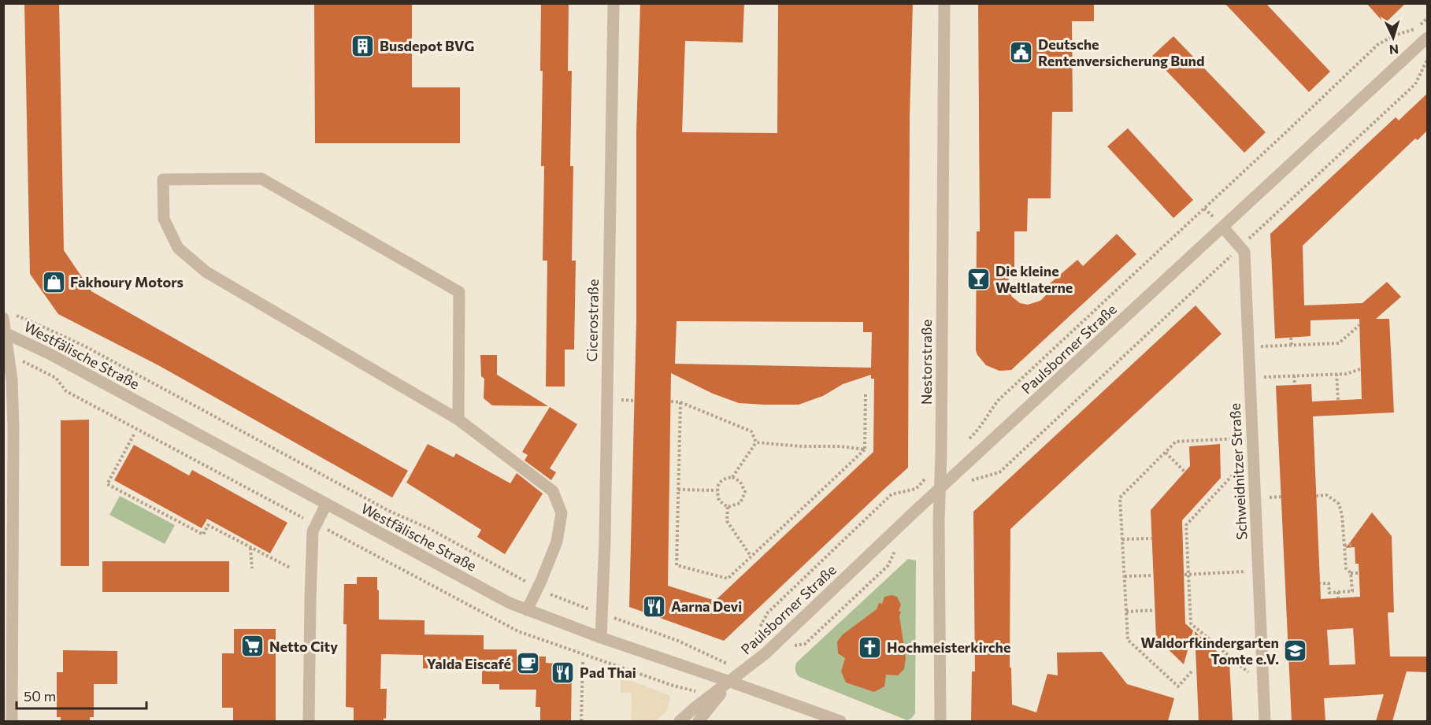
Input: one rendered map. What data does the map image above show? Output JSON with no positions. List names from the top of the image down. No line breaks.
{"streets":{"street":["Cicerostraße","Paulsborner Straße","Westfälische Straße","Nestorstraße","Schweidnitzer Straße"]},"crossings":[["Cicerostraße","Westfälische Straße"],["Paulsborner Straße","Westfälische Straße"],["Paulsborner Straße","Nestorstraße"],["Paulsborner Straße","Schweidnitzer Straße"]],"places":{"building":["Busdepot BVG"],"public building":["Deutsche Rentenversicherung Bund"],"bar":["Die kleine Weltlaterne"],"shop":["Fakhoury Motors"],"restaurant":["Aarna Devi","Pad Thai"],"supermarket":["Netto City"],"church":["Hochmeisterkirche"],"school or university":["Waldorfkindergarten Tomte e.V."],"cafe":["Yalda Eiscafé"]},"scale_bar":"50 m","north":"bottom"}
